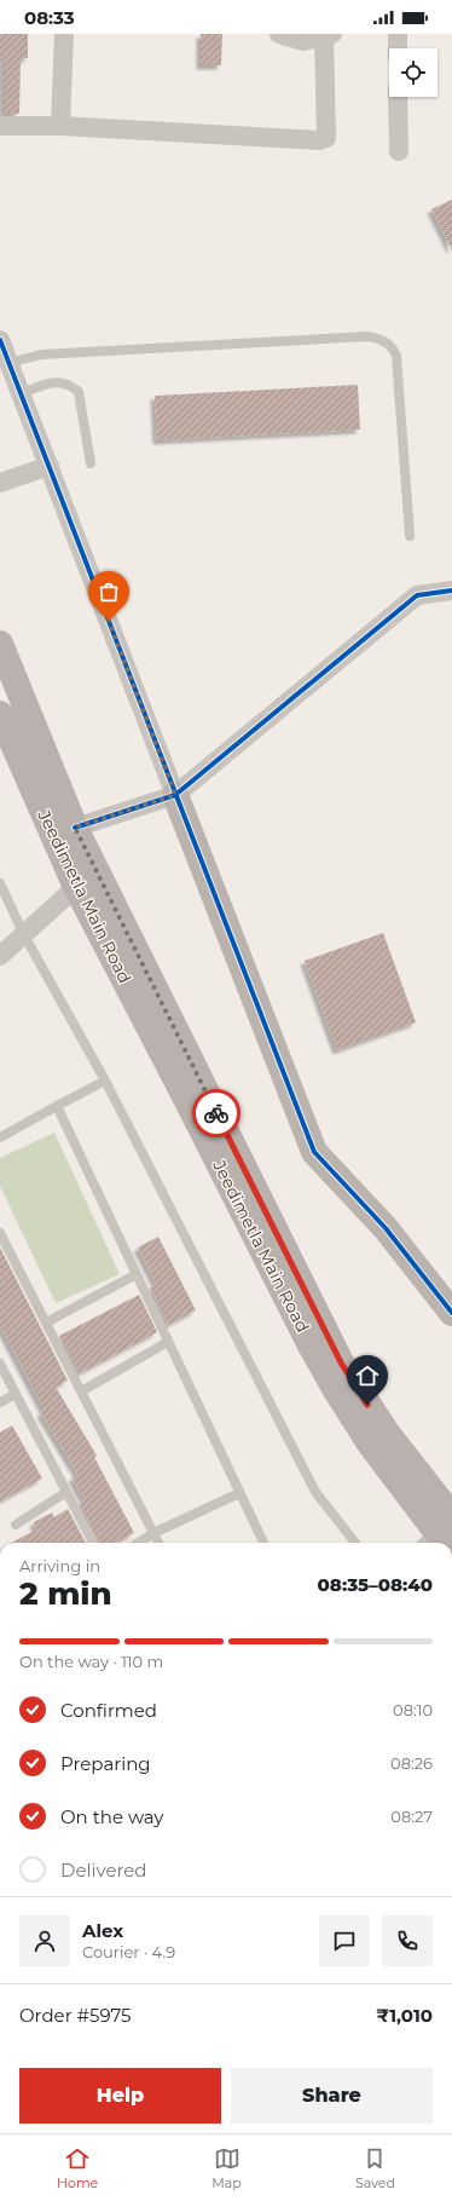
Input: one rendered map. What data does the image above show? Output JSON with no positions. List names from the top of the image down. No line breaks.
{"streets":{"main road":["Jeedimetla Main Road"]},"page":{"status":"08:33","heading":["2 min","Arriving in","08:35–08:40"],"panel":["Alex","Courier · 4.9","Order #5975","₹1,010"],"bar":"On the way · 110 m","list":[["Confirmed","08:10"],["Preparing","08:26"],["On the way","08:27"],"Delivered"],"buttons":["Help","Share"],"tabs":["Home","Map","Saved"]}}
